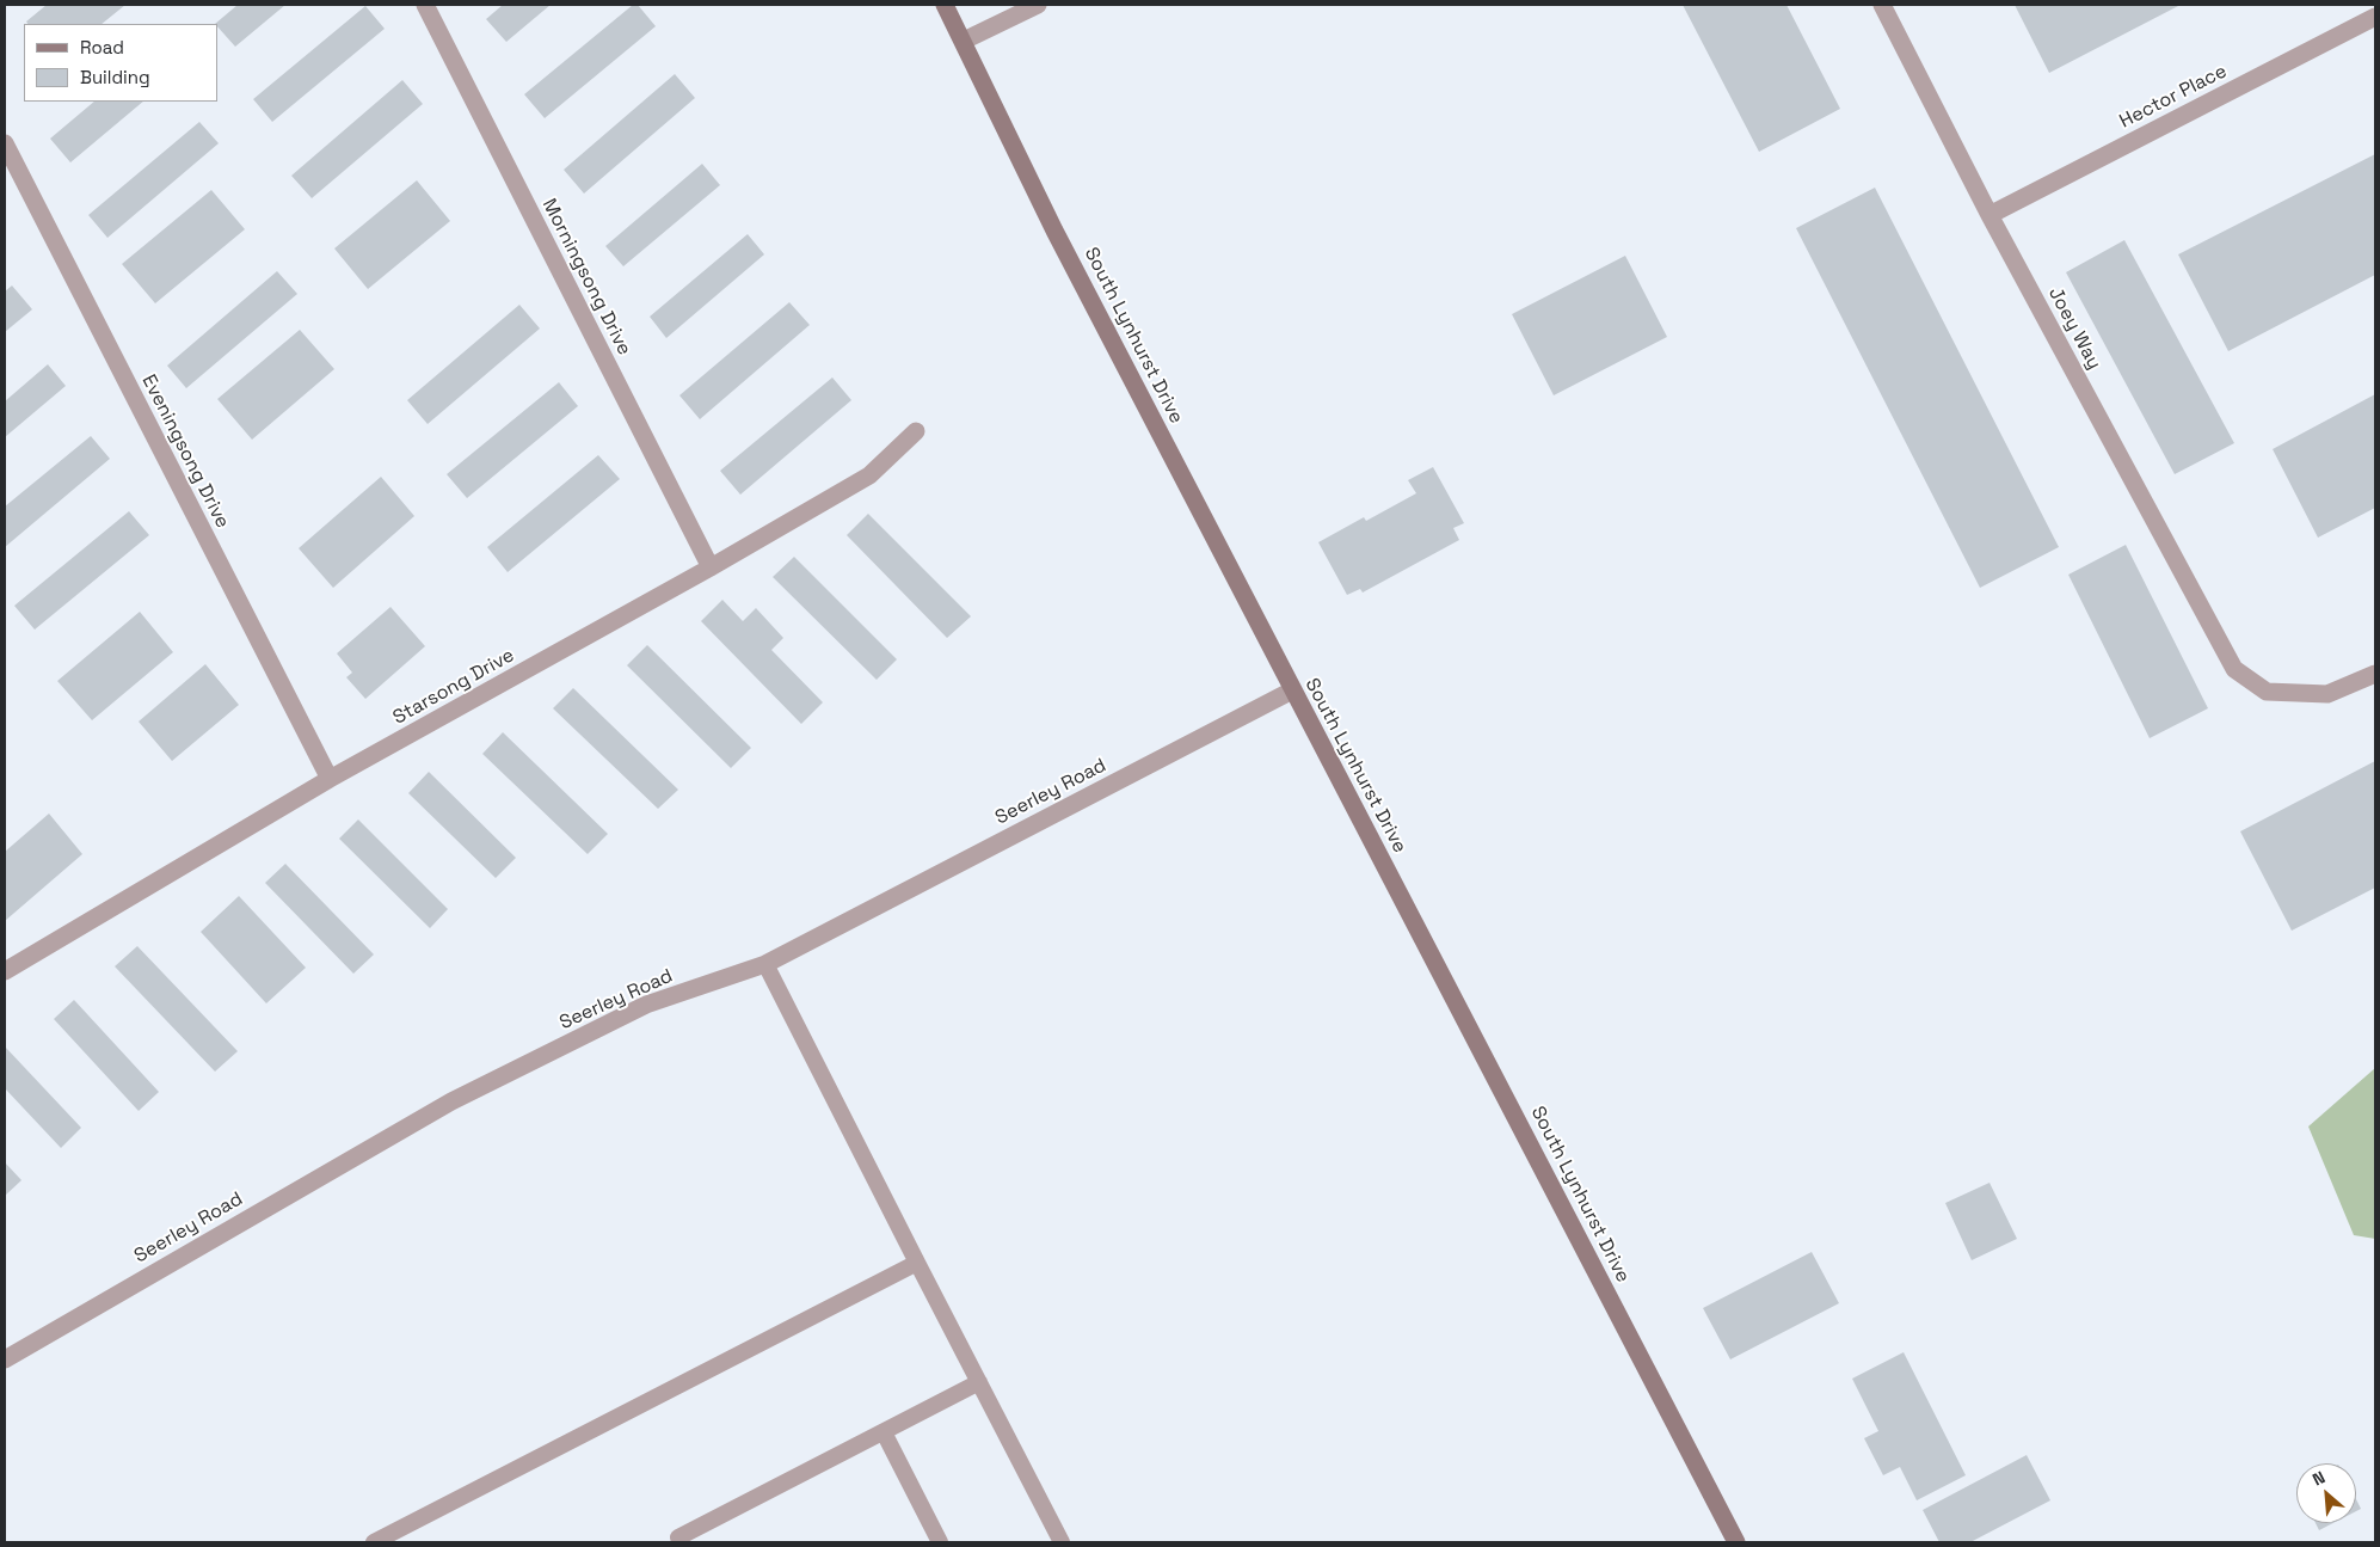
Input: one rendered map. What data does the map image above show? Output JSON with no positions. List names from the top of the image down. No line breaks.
{"streets":{"main road":["South Lynhurst Drive"],"street":["Hector Place","Morningsong Drive","Joey Way","Eveningsong Drive","Starsong Drive","Seerley Road"]},"crossings":[["Hector Place","Joey Way"],["Morningsong Drive","Starsong Drive"],["South Lynhurst Drive","Seerley Road"],["Eveningsong Drive","Starsong Drive"]],"legend":["Road","Building"],"north":"top left"}
